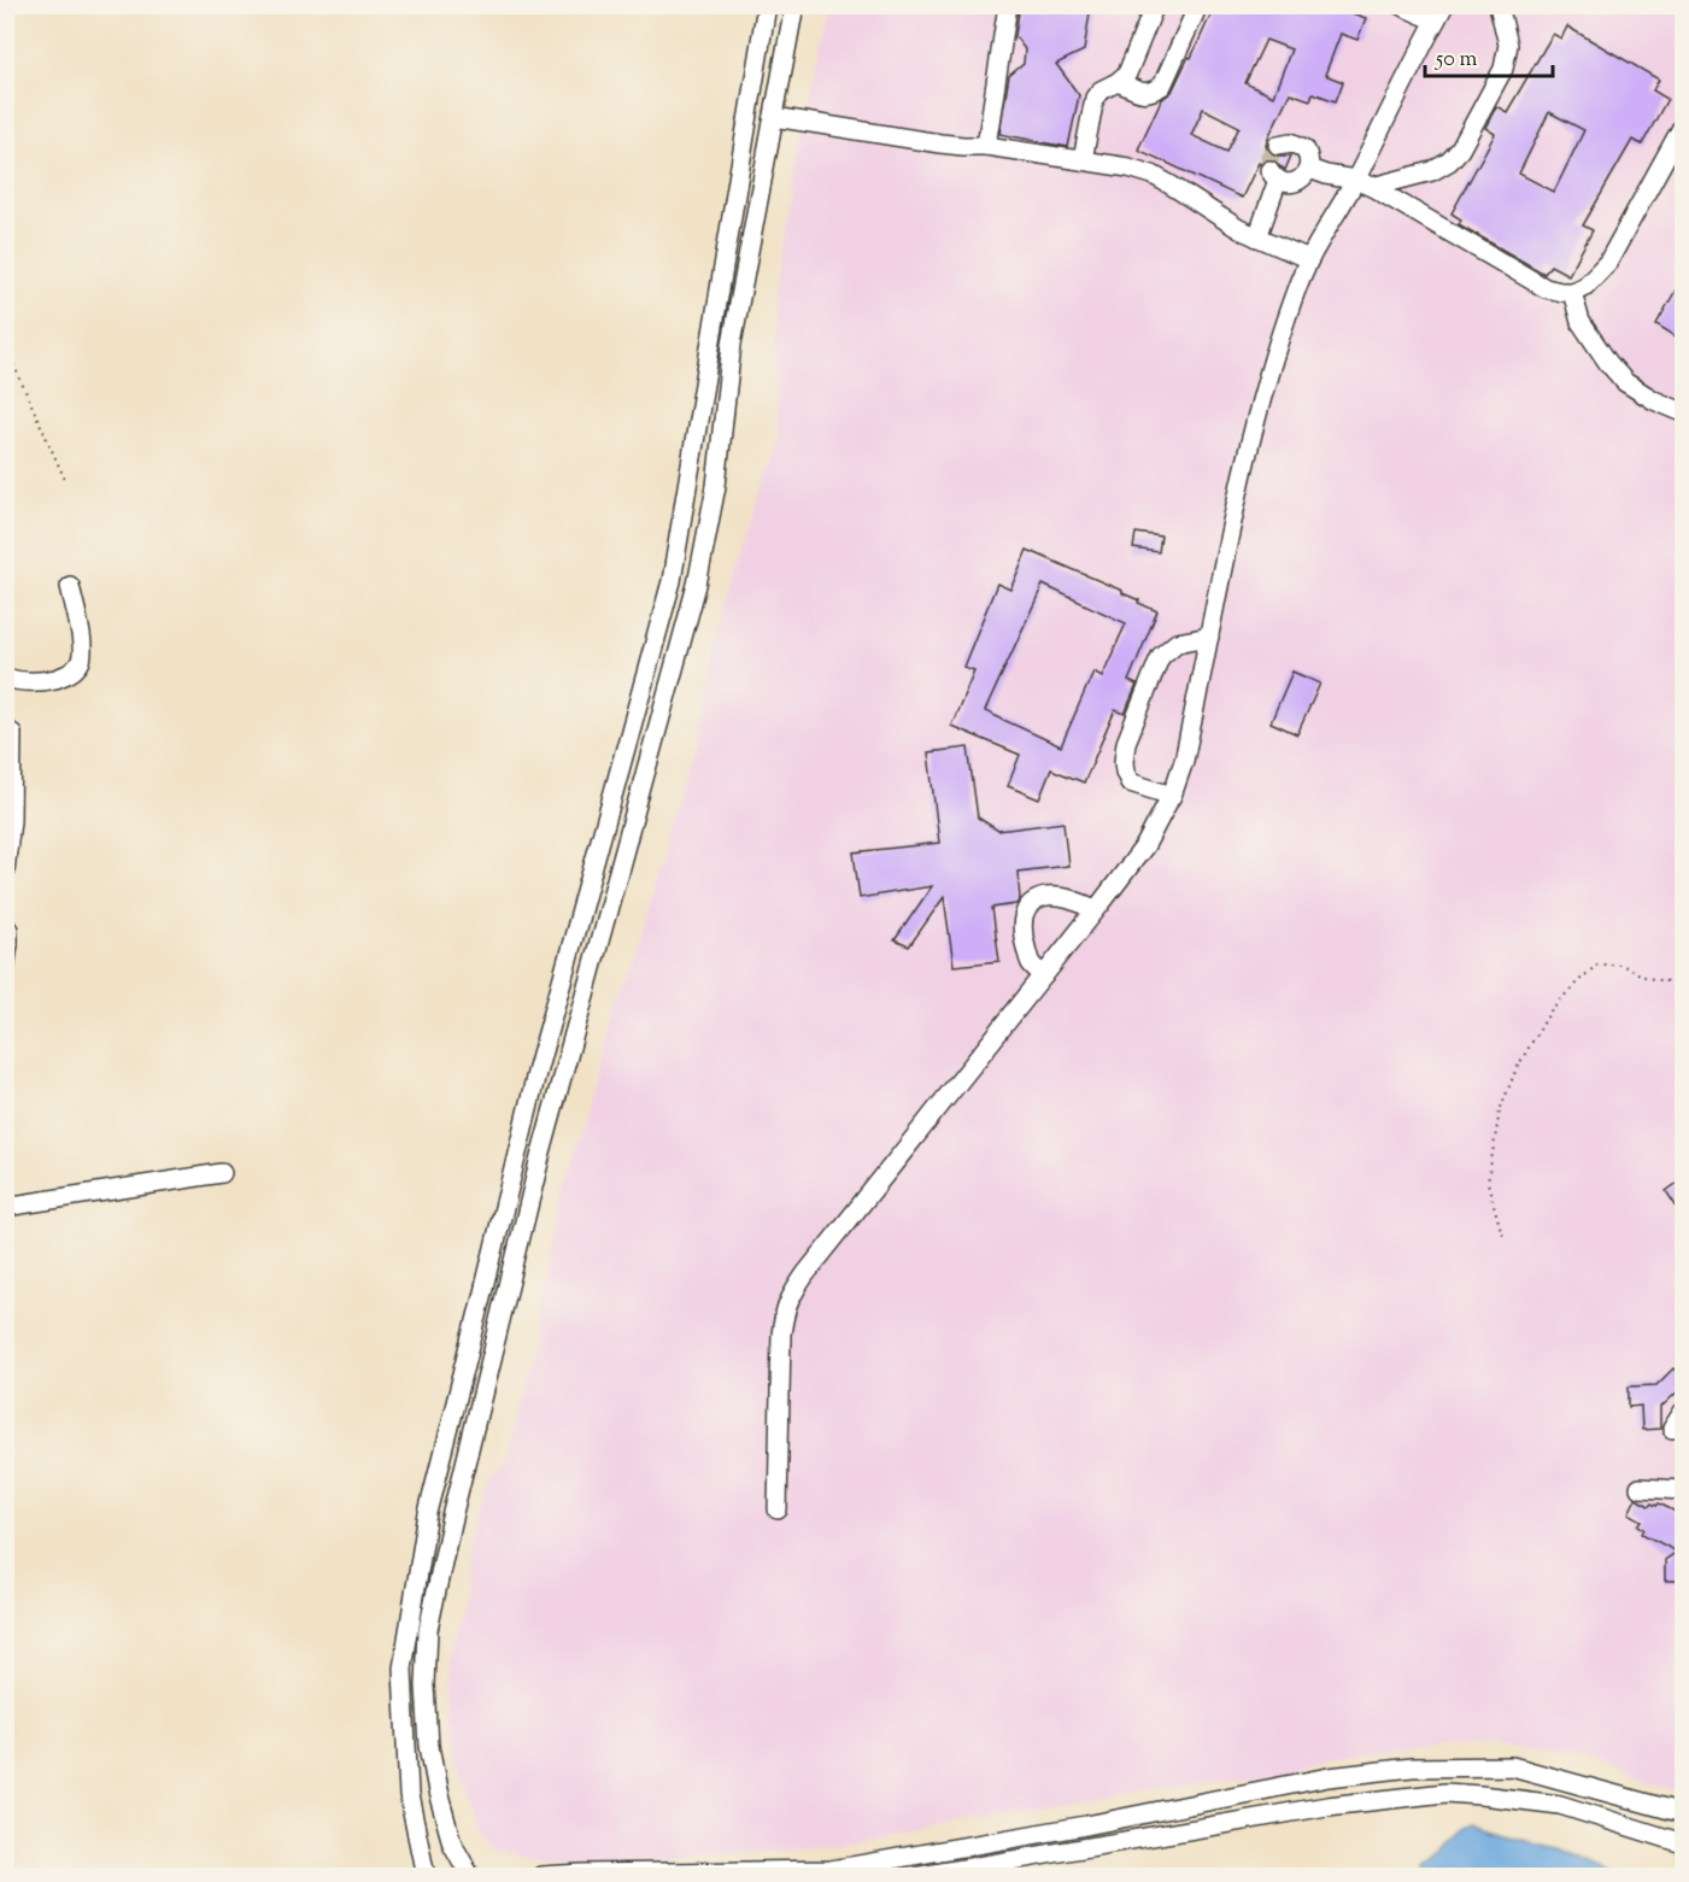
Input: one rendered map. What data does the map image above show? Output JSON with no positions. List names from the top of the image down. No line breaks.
{"scale_bar":"50 m"}
